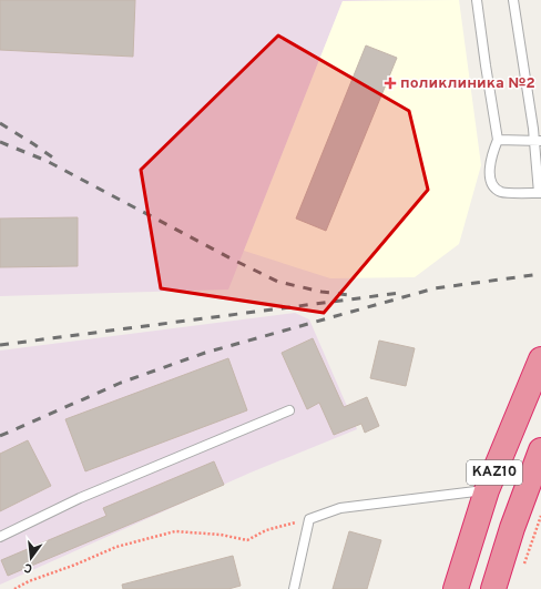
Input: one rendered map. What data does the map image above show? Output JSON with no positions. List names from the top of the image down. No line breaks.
{"streets":{"highway":["KAZ10"]},"places":{"health":["поликлиника №2"]},"north":"bottom"}
